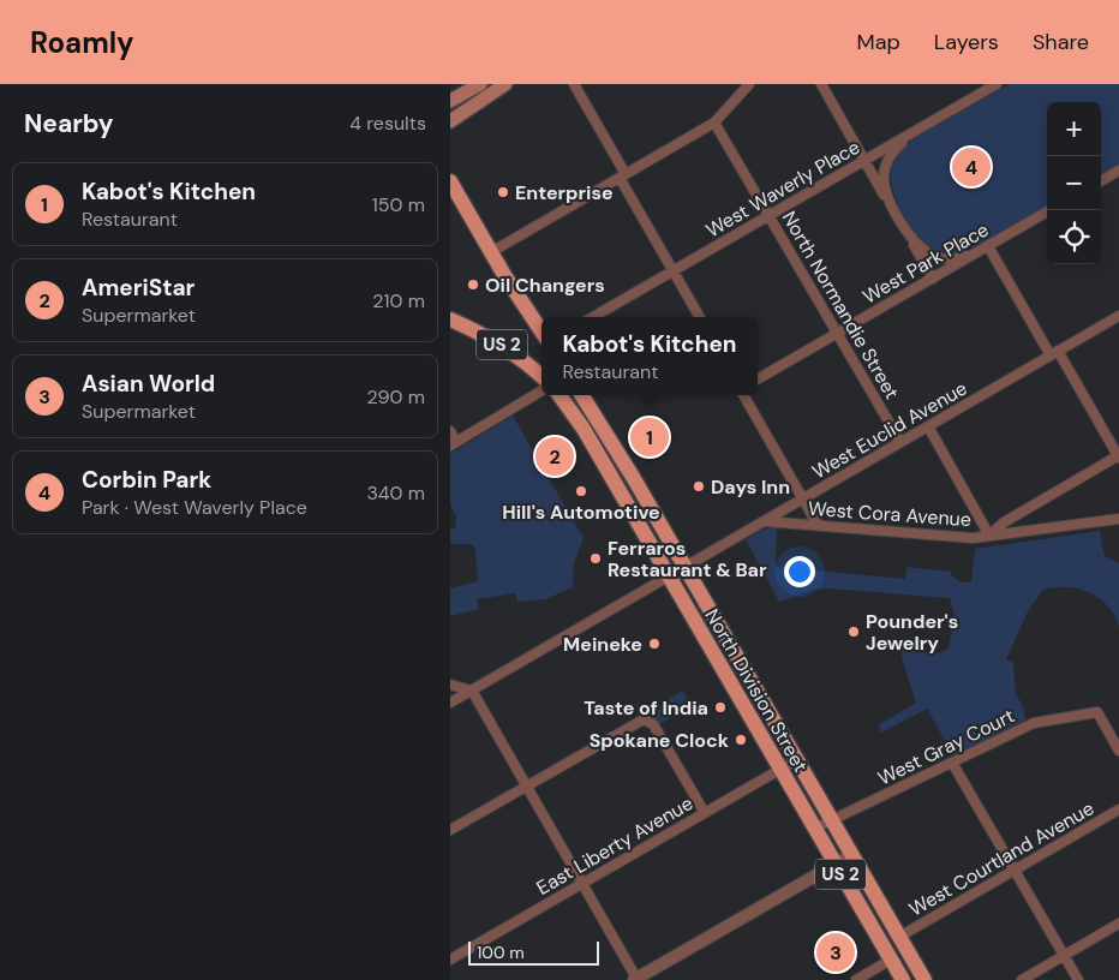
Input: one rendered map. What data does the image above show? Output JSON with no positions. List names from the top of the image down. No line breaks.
{"streets":{"main road":["US 2","North Division Street"],"street":["West Waverly Place","West Park Place","North Normandie Street","West Euclid Avenue","West Cora Avenue","West Gray Court","East Liberty Avenue","West Courtland Avenue"]},"crossings":[["West Waverly Place","North Normandie Street"],["West Park Place","North Normandie Street"],["North Normandie Street","West Euclid Avenue"],["West Euclid Avenue","West Cora Avenue"],["West Euclid Avenue","North Division Street"],["North Division Street","West Gray Court"],["North Division Street","East Liberty Avenue"],["North Division Street","West Courtland Avenue"]],"places":["Enterprise","Oil Changers","Days Inn","Hill's Automotive","Ferraros Restaurant & Bar","Pounder's Jewelry","Meineke","Taste of India","Spokane Clock"],"scale_bar":"100 m","page":{"header":"Roamly","nav":["Map","Layers","Share"],"heading":["Nearby","4 results"],"map_buttons":["+","−"],"pins":["4","1","2","3"],"list":[{"mark":"1","name":"Kabot's Kitchen","note":"Restaurant","value":"150 m"},{"mark":"2","name":"AmeriStar","note":"Supermarket","value":"210 m"},{"mark":"3","name":"Asian World","note":"Supermarket","value":"290 m"},{"mark":"4","name":"Corbin Park","note":"Park · West Waverly Place","value":"340 m"}],"popup":["Kabot's Kitchen","Restaurant"],"scale":"100 m"}}
